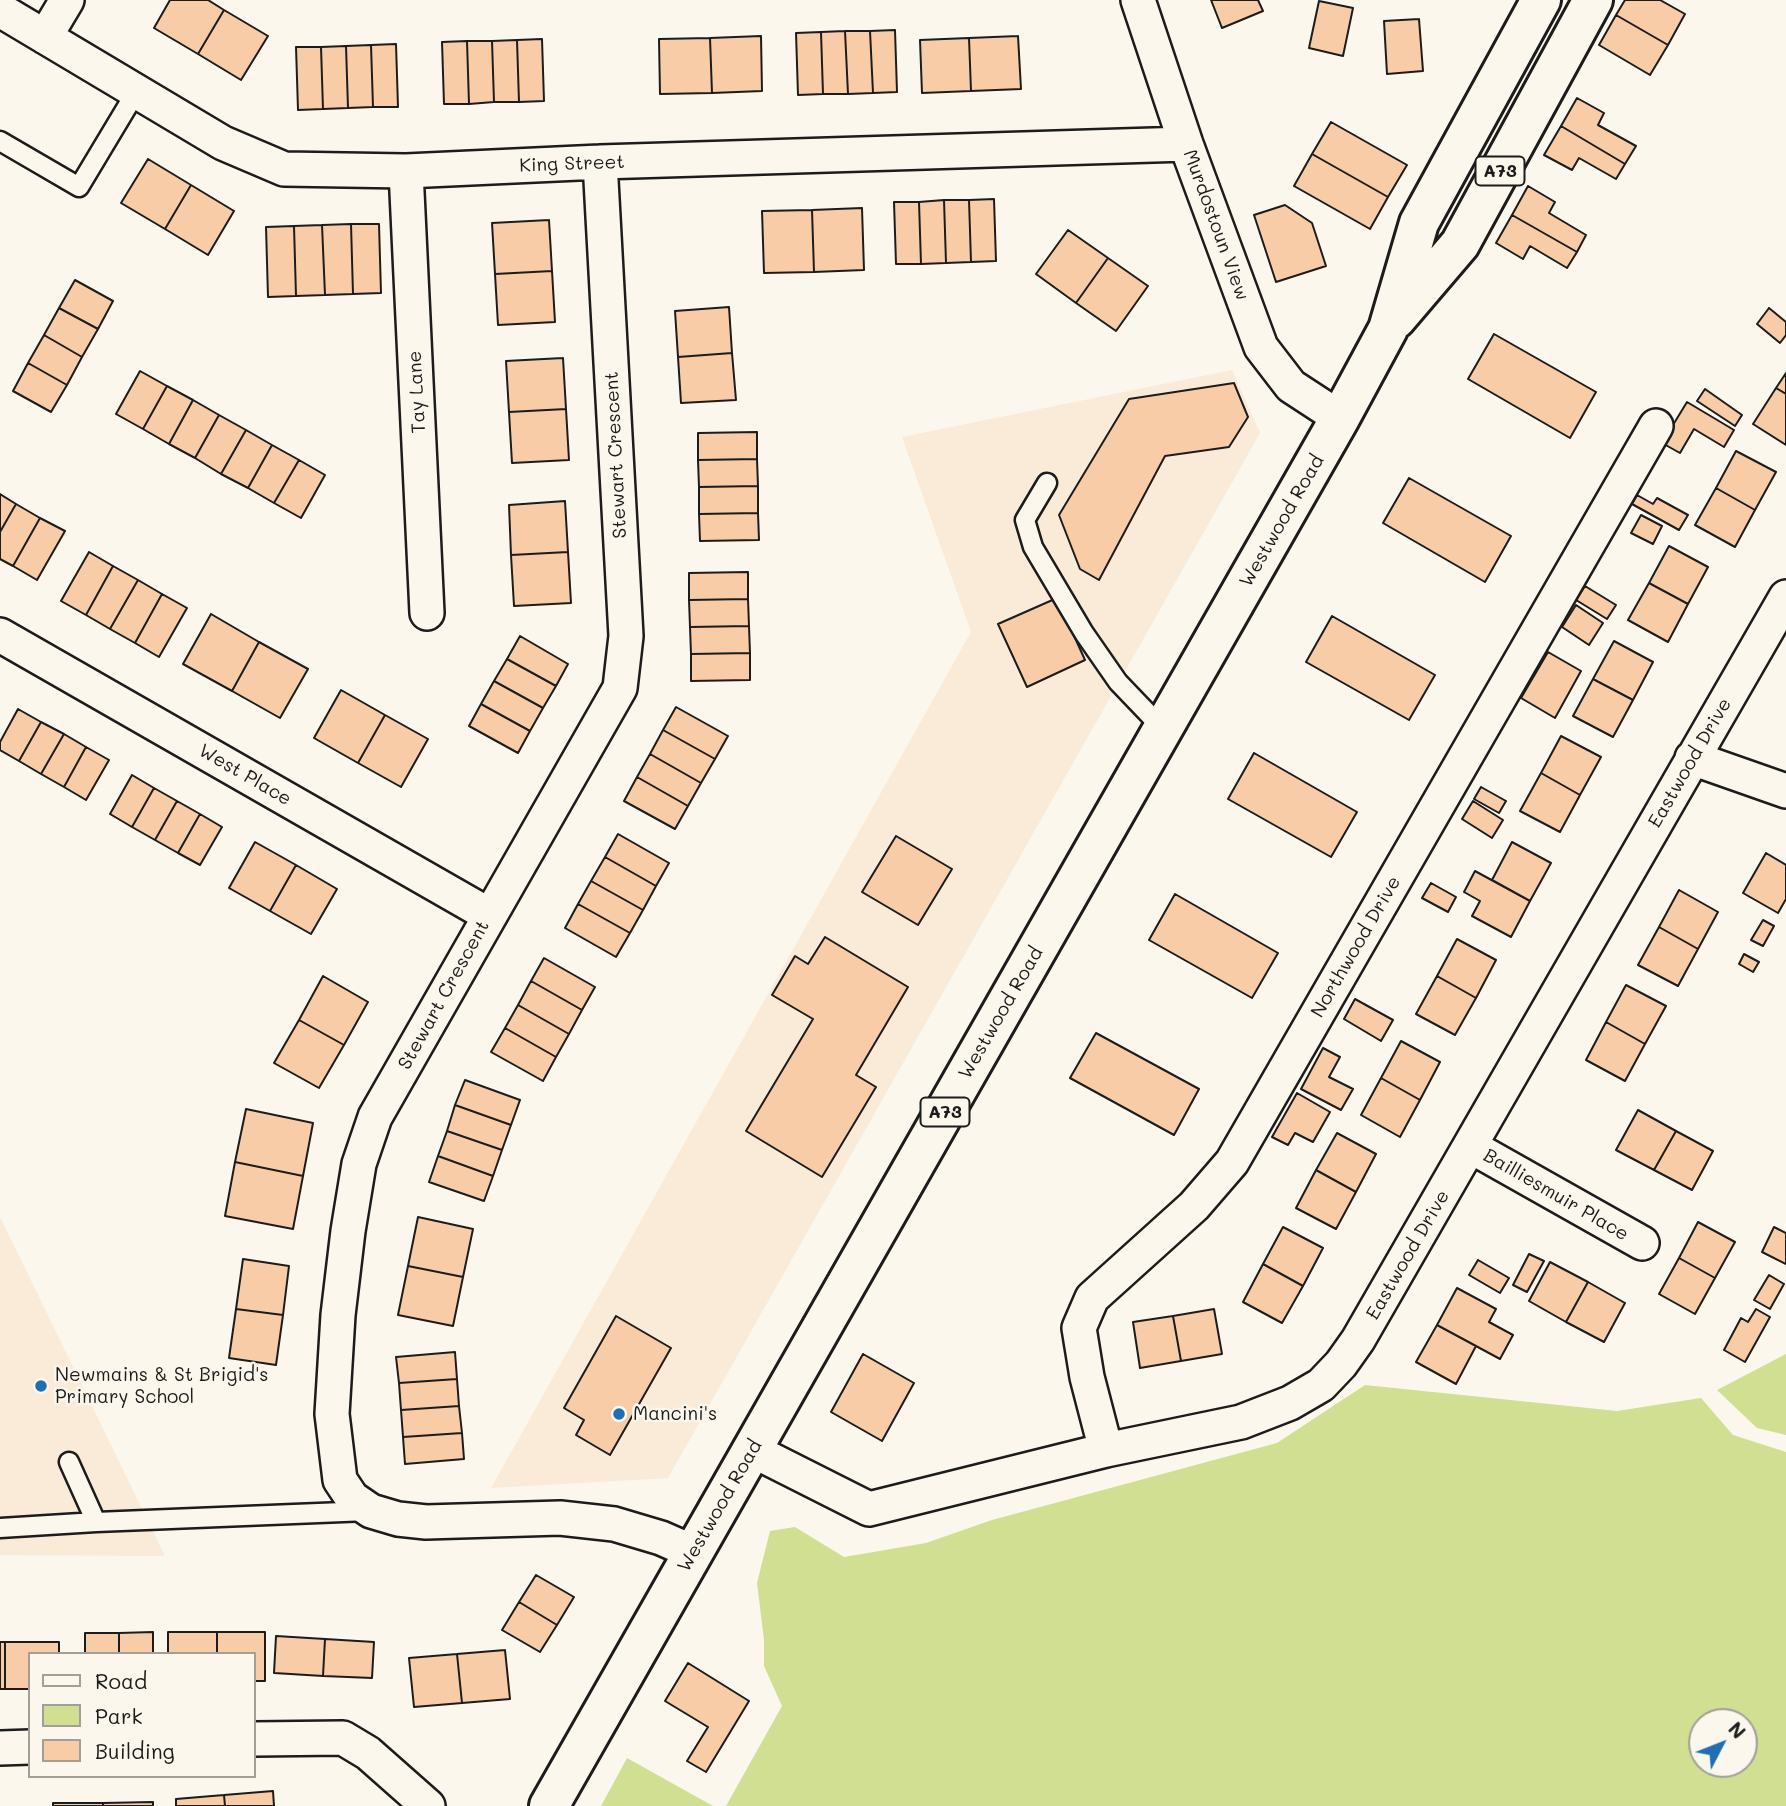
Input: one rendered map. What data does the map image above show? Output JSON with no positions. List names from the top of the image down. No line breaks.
{"streets":{"main road":["A73","Westwood Road"],"street":["King Street","Murdostoun View","Tay Lane","Stewart Crescent","Eastwood Drive","West Place","Northwood Drive","Bailliesmuir Place"]},"crossings":[["King Street","Murdostoun View"],["King Street","Tay Lane"],["King Street","Stewart Crescent"],["Murdostoun View","Westwood Road"],["Stewart Crescent","Westwood Road"],["Stewart Crescent","West Place"],["Westwood Road","Eastwood Drive"],["Eastwood Drive","Northwood Drive"],["Eastwood Drive","Bailliesmuir Place"]],"places":["Newmains & St Brigid's Primary School","Mancini's"],"legend":["Road","Park","Building"],"north":"top right"}
